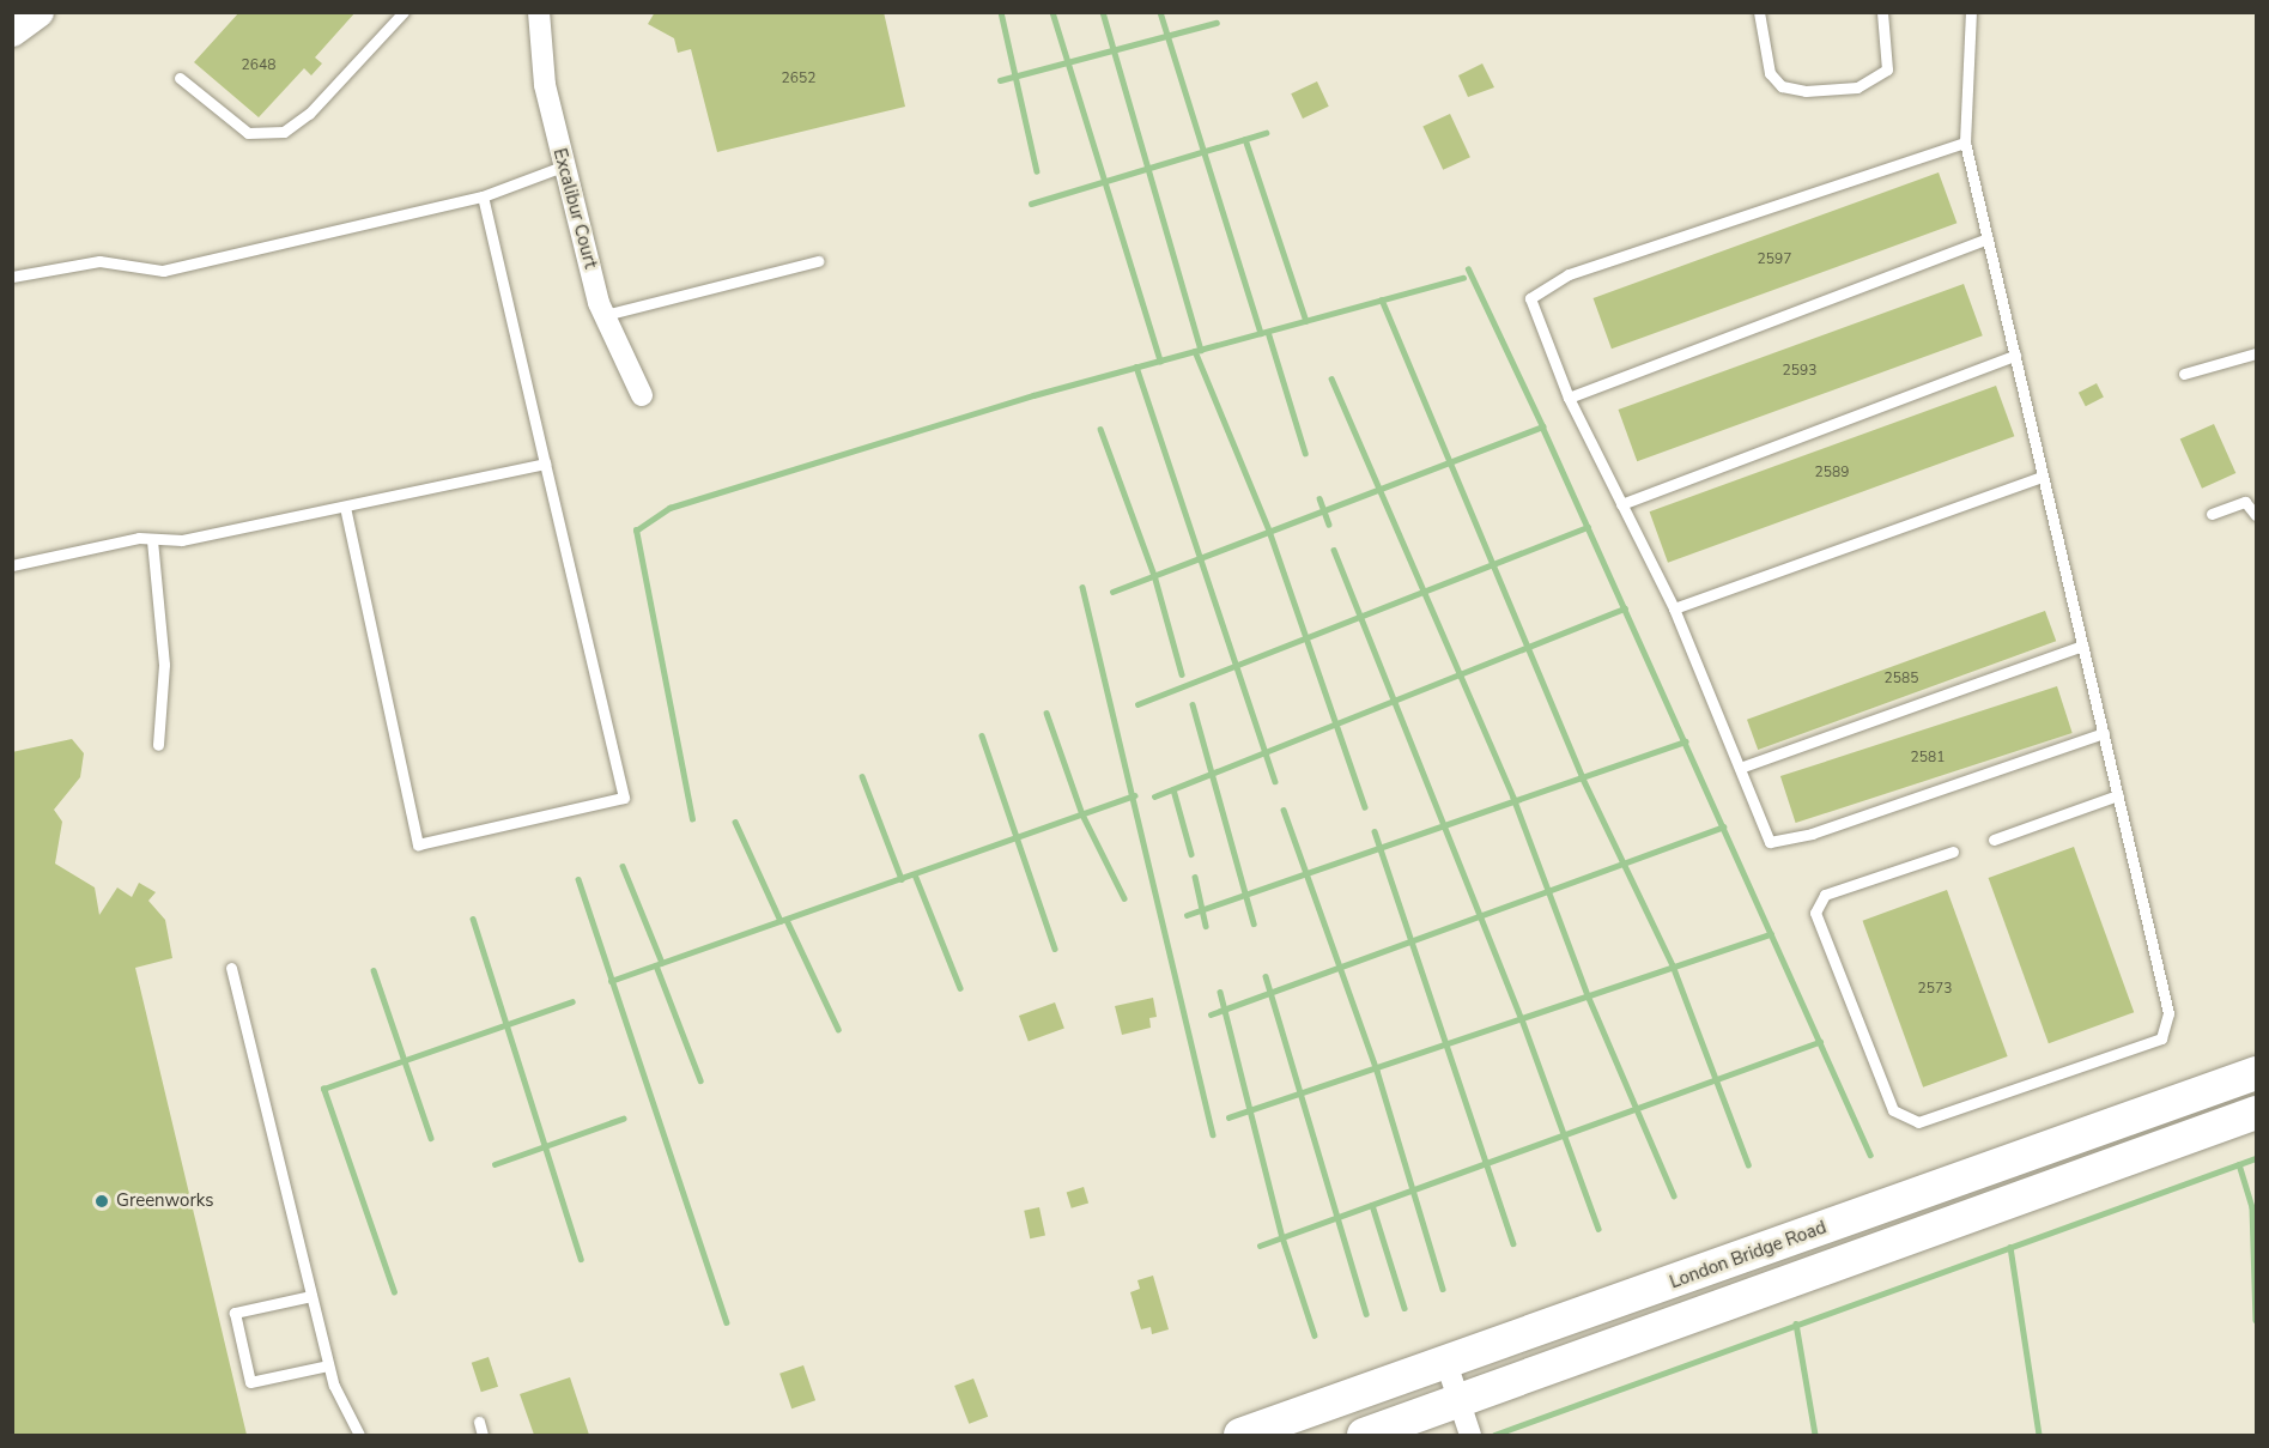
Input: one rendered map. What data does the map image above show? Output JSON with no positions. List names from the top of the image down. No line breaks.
{"streets":{"main road":["London Bridge Road"],"street":["Excalibur Court"]},"places":["Greenworks"],"house_numbers":["2648","2652","2597","2593","2589","2585","2581","2573"]}
